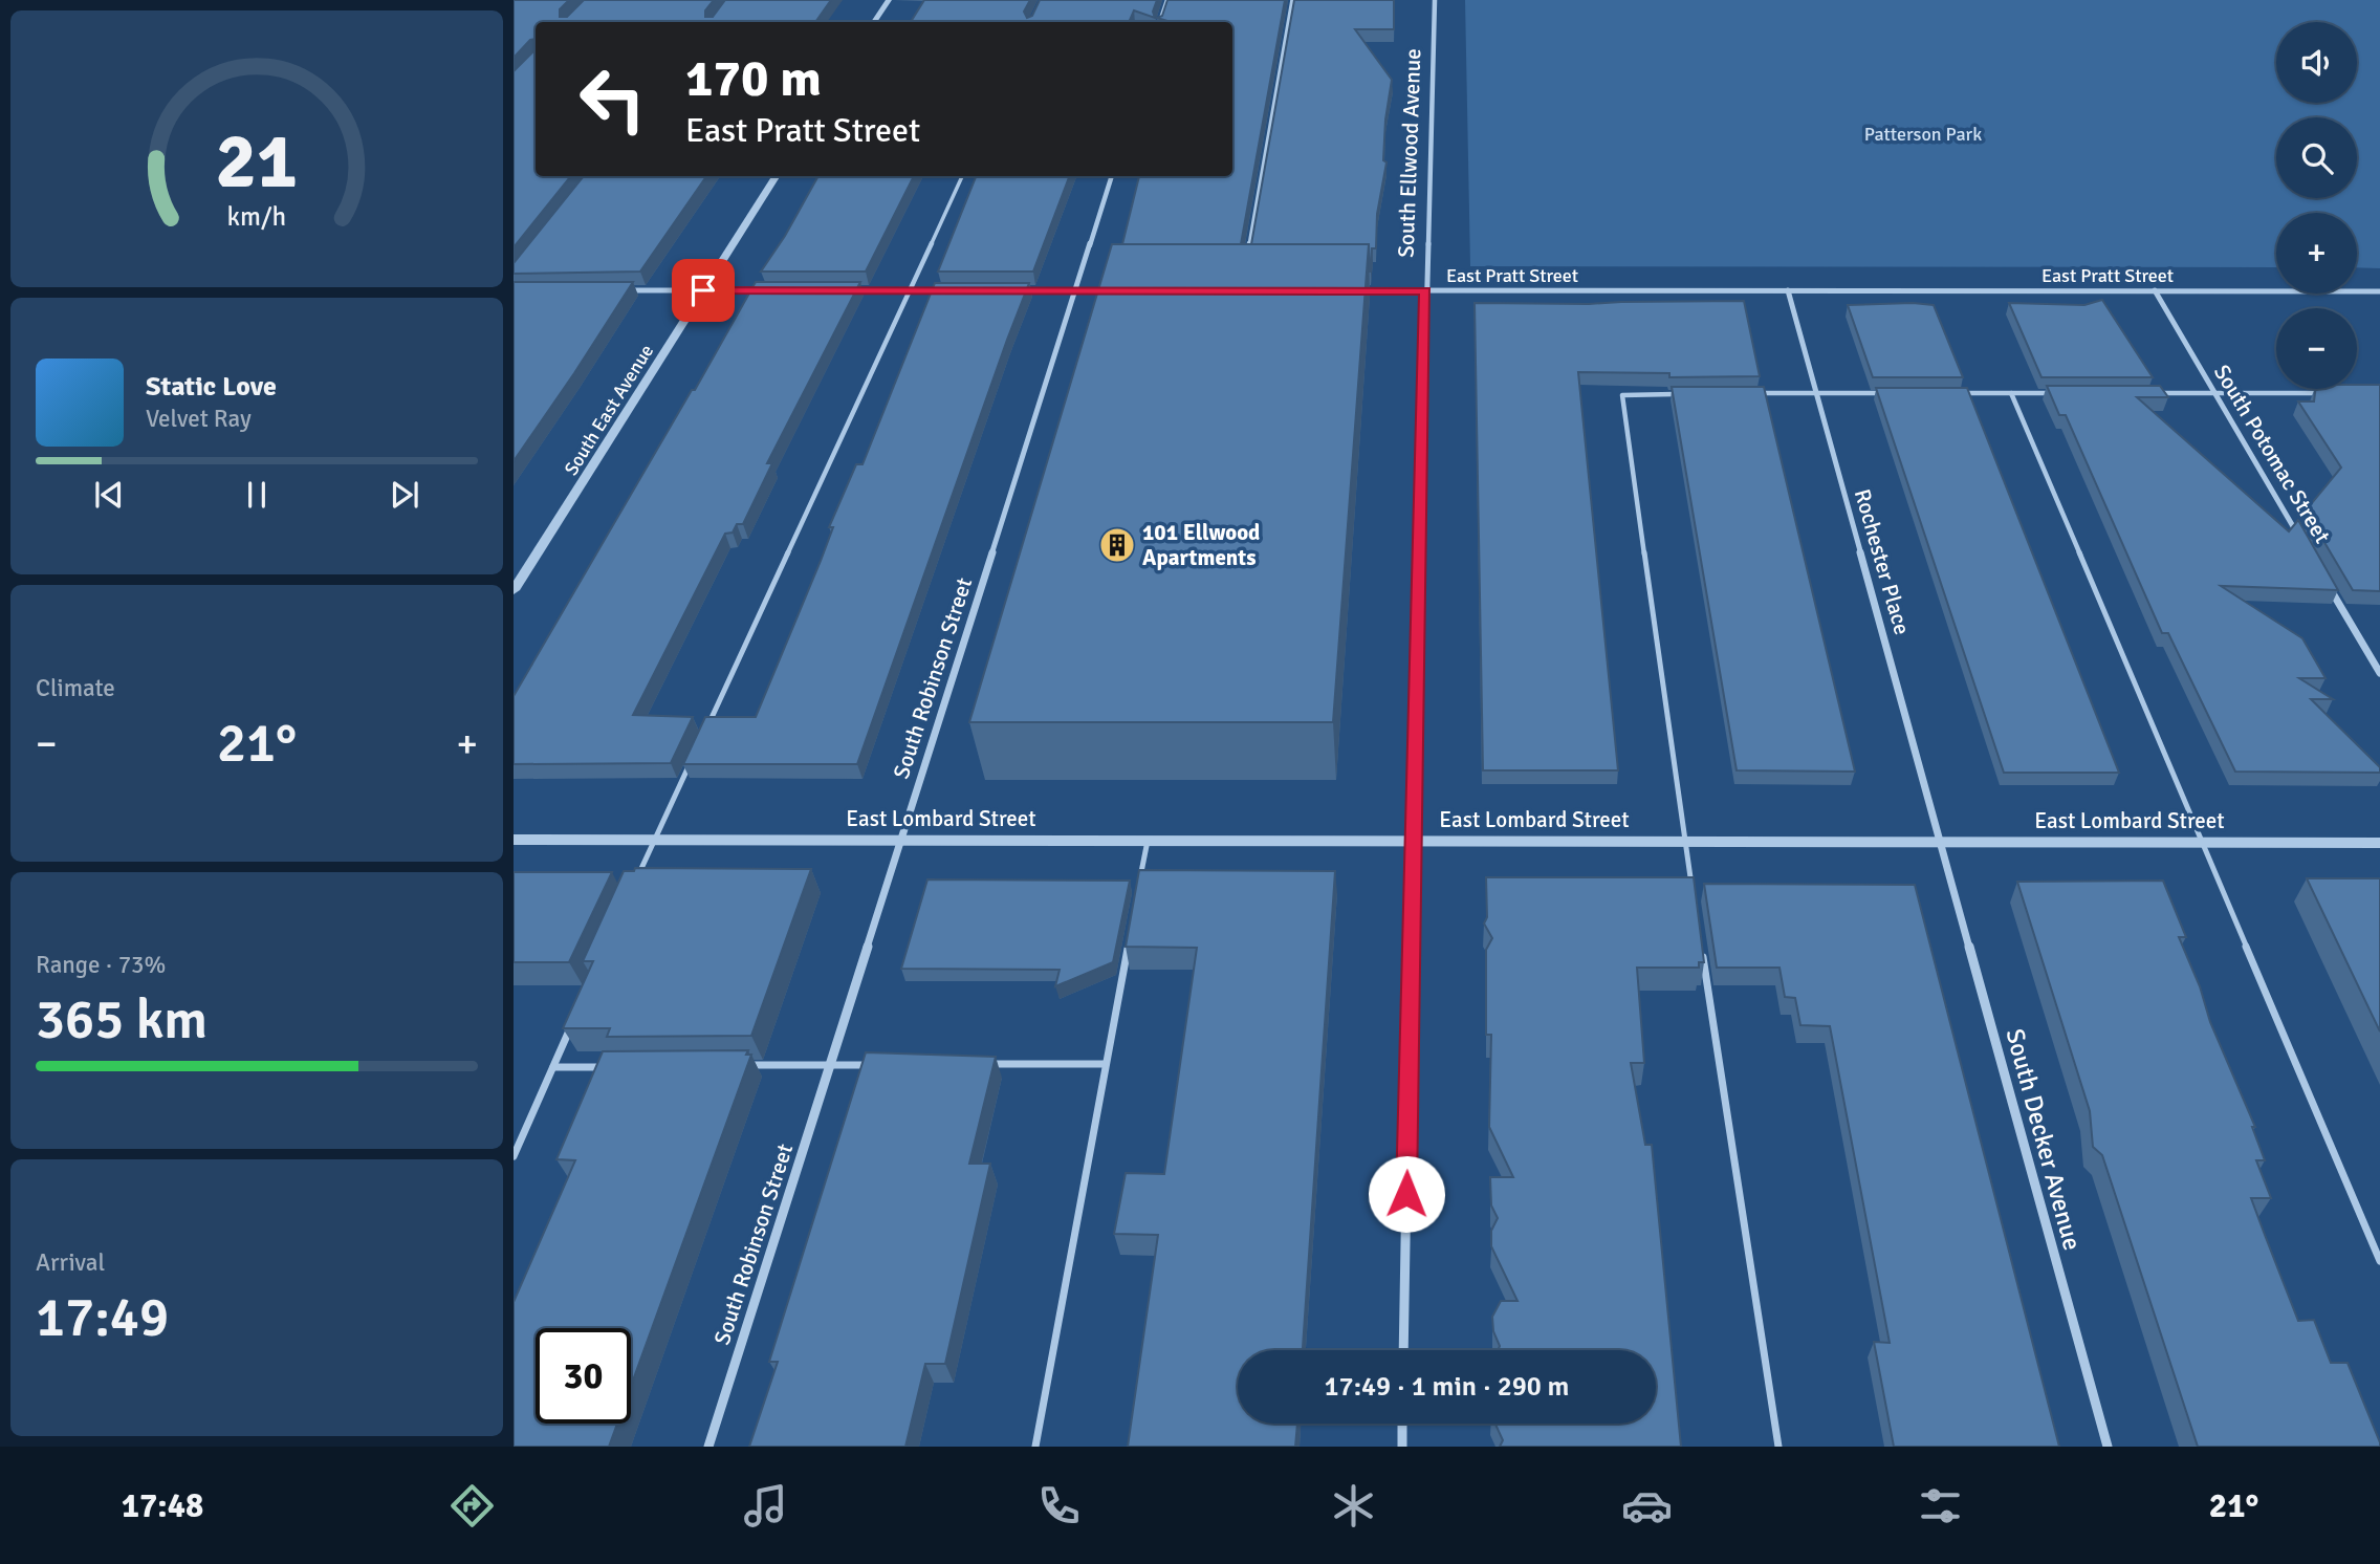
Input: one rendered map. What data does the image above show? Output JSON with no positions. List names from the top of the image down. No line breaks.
{"streets":{"street":["South Ellwood Avenue","East Pratt Street","South East Avenue","South Potomac Street","Rochester Place","South Robinson Street","East Lombard Street","South Decker Avenue"]},"crossings":[["South Ellwood Avenue","East Pratt Street"],["South Ellwood Avenue","East Lombard Street"],["East Pratt Street","South Potomac Street"],["East Pratt Street","Rochester Place"],["Rochester Place","East Lombard Street"],["Rochester Place","South Decker Avenue"],["South Robinson Street","East Lombard Street"],["East Lombard Street","South Decker Avenue"]],"parks":["Patterson Park"],"places":{"building":["101 Ellwood Apartments"]},"page":{"map_buttons":["+","−"],"turn":["170 m","East Pratt Street"],"song":["Static Love","Velvet Ray"],"tile":["Climate",["Range · 73%","365 km"],["Arrival","17:49"]],"heat":["−","21°","+"],"limit":"30","trip":"17:49 · 1 min · 290 m","tabs":["17:48","21°"],"gauge":["21","km/h"]}}
